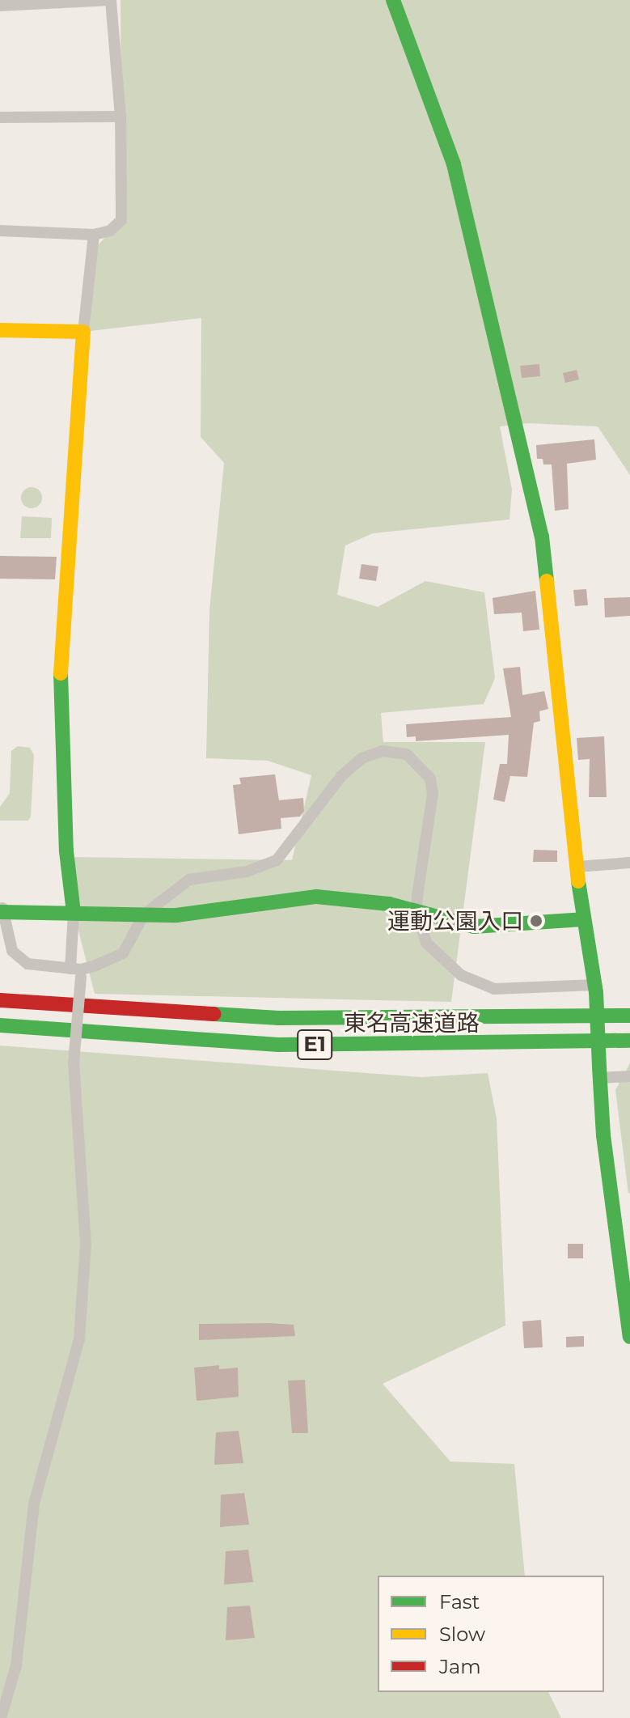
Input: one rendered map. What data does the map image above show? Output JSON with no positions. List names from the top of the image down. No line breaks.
{"streets":{"main road":["東名高速道路","E1"]},"places":["運動公園入口"],"legend":["Fast","Slow","Jam"]}
